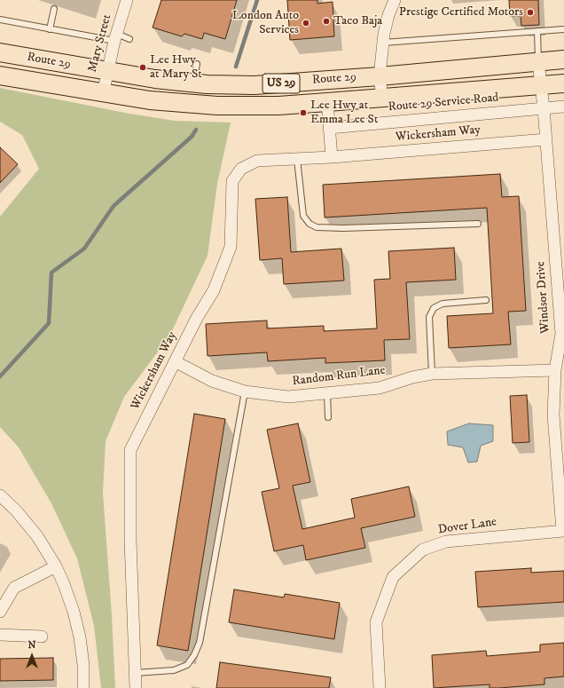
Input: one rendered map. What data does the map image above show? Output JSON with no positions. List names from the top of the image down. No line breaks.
{"streets":{"main road":["Route 29","US 29"],"street":["Mary Street","Route 29 Service Road","Wickersham Way","Windsor Drive","Random Run Lane","Dover Lane"]},"crossings":[["Mary Street","Route 29"],["Route 29","Windsor Drive"],["Route 29 Service Road","Windsor Drive"],["Wickersham Way","Windsor Drive"],["Wickersham Way","Random Run Lane"],["Windsor Drive","Random Run Lane"],["Windsor Drive","Dover Lane"]],"places":["Prestige Certified Motors","Taco Baja","London Auto Services","Lee Hwy at Mary St","Lee Hwy at Emma Lee St"],"north":"top"}
